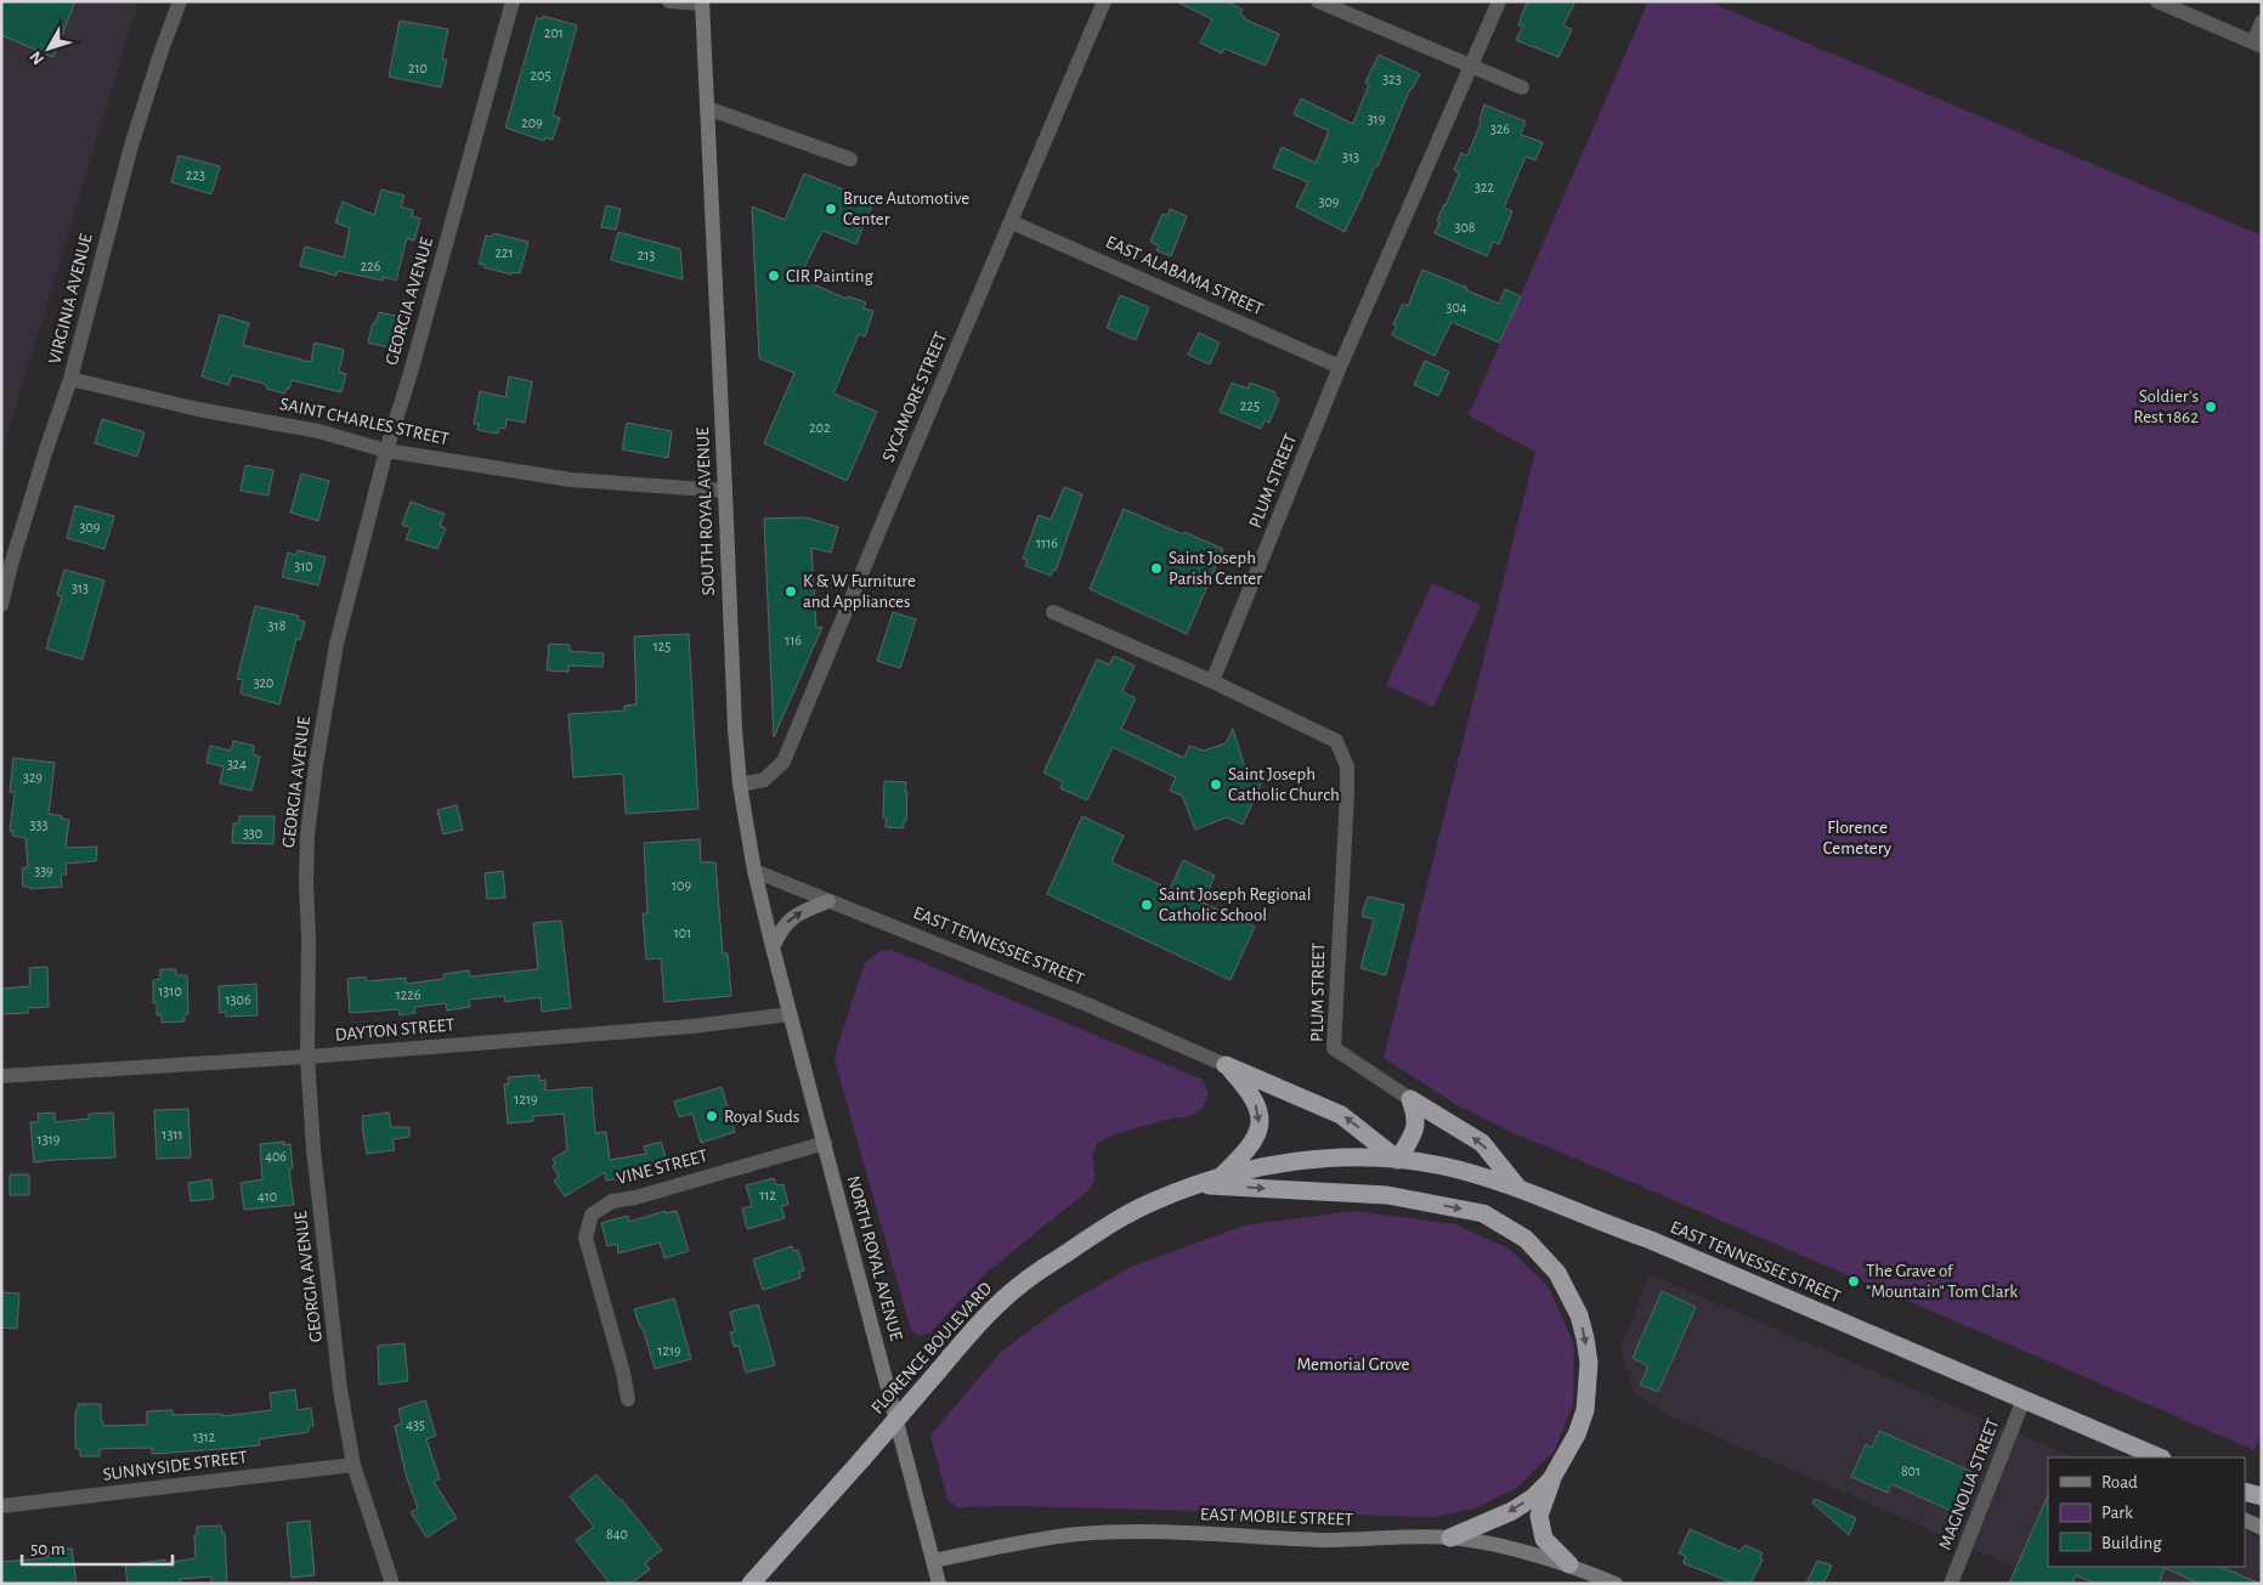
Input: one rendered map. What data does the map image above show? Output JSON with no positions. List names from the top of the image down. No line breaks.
{"streets":{"highway":["EAST TENNESSEE STREET","FLORENCE BOULEVARD"],"street":["EAST ALABAMA STREET","VIRGINIA AVENUE","GEORGIA AVENUE","SYCAMORE STREET","SAINT CHARLES STREET","PLUM STREET","SOUTH ROYAL AVENUE","DAYTON STREET","VINE STREET","NORTH ROYAL AVENUE","SUNNYSIDE STREET","MAGNOLIA STREET","EAST MOBILE STREET"]},"crossings":[["EAST ALABAMA STREET","SYCAMORE STREET"],["EAST ALABAMA STREET","PLUM STREET"],["VIRGINIA AVENUE","SAINT CHARLES STREET"],["GEORGIA AVENUE","SAINT CHARLES STREET"],["GEORGIA AVENUE","DAYTON STREET"],["GEORGIA AVENUE","SUNNYSIDE STREET"],["SYCAMORE STREET","SOUTH ROYAL AVENUE"],["SAINT CHARLES STREET","SOUTH ROYAL AVENUE"],["SOUTH ROYAL AVENUE","EAST TENNESSEE STREET"],["SOUTH ROYAL AVENUE","DAYTON STREET"],["SOUTH ROYAL AVENUE","NORTH ROYAL AVENUE"],["EAST TENNESSEE STREET","FLORENCE BOULEVARD"],["EAST TENNESSEE STREET","MAGNOLIA STREET"],["DAYTON STREET","NORTH ROYAL AVENUE"],["VINE STREET","NORTH ROYAL AVENUE"],["NORTH ROYAL AVENUE","EAST MOBILE STREET"]],"parks":["Florence Cemetery","Memorial Grove"],"places":["Bruce Automotive Center","CIR Painting","Soldier's Rest 1862","Saint Joseph Parish Center","K & W Furniture and Appliances","Saint Joseph Catholic Church","Saint Joseph Regional Catholic School","Royal Suds","The Grave of \"Mountain\" Tom Clark"],"house_numbers":["201","210","205","323","319","209","326","313","223","322","309","308","221","213","226","304","225","202","309","1116","310","313","318","116","125","320","324","329","333","330","339","109","101","1310","1226","1306","1219","1311","1319","406","112","410","1219","435","1312","801","840"],"legend":["Road","Park","Building"],"scale_bar":"50 m","north":"bottom left"}
